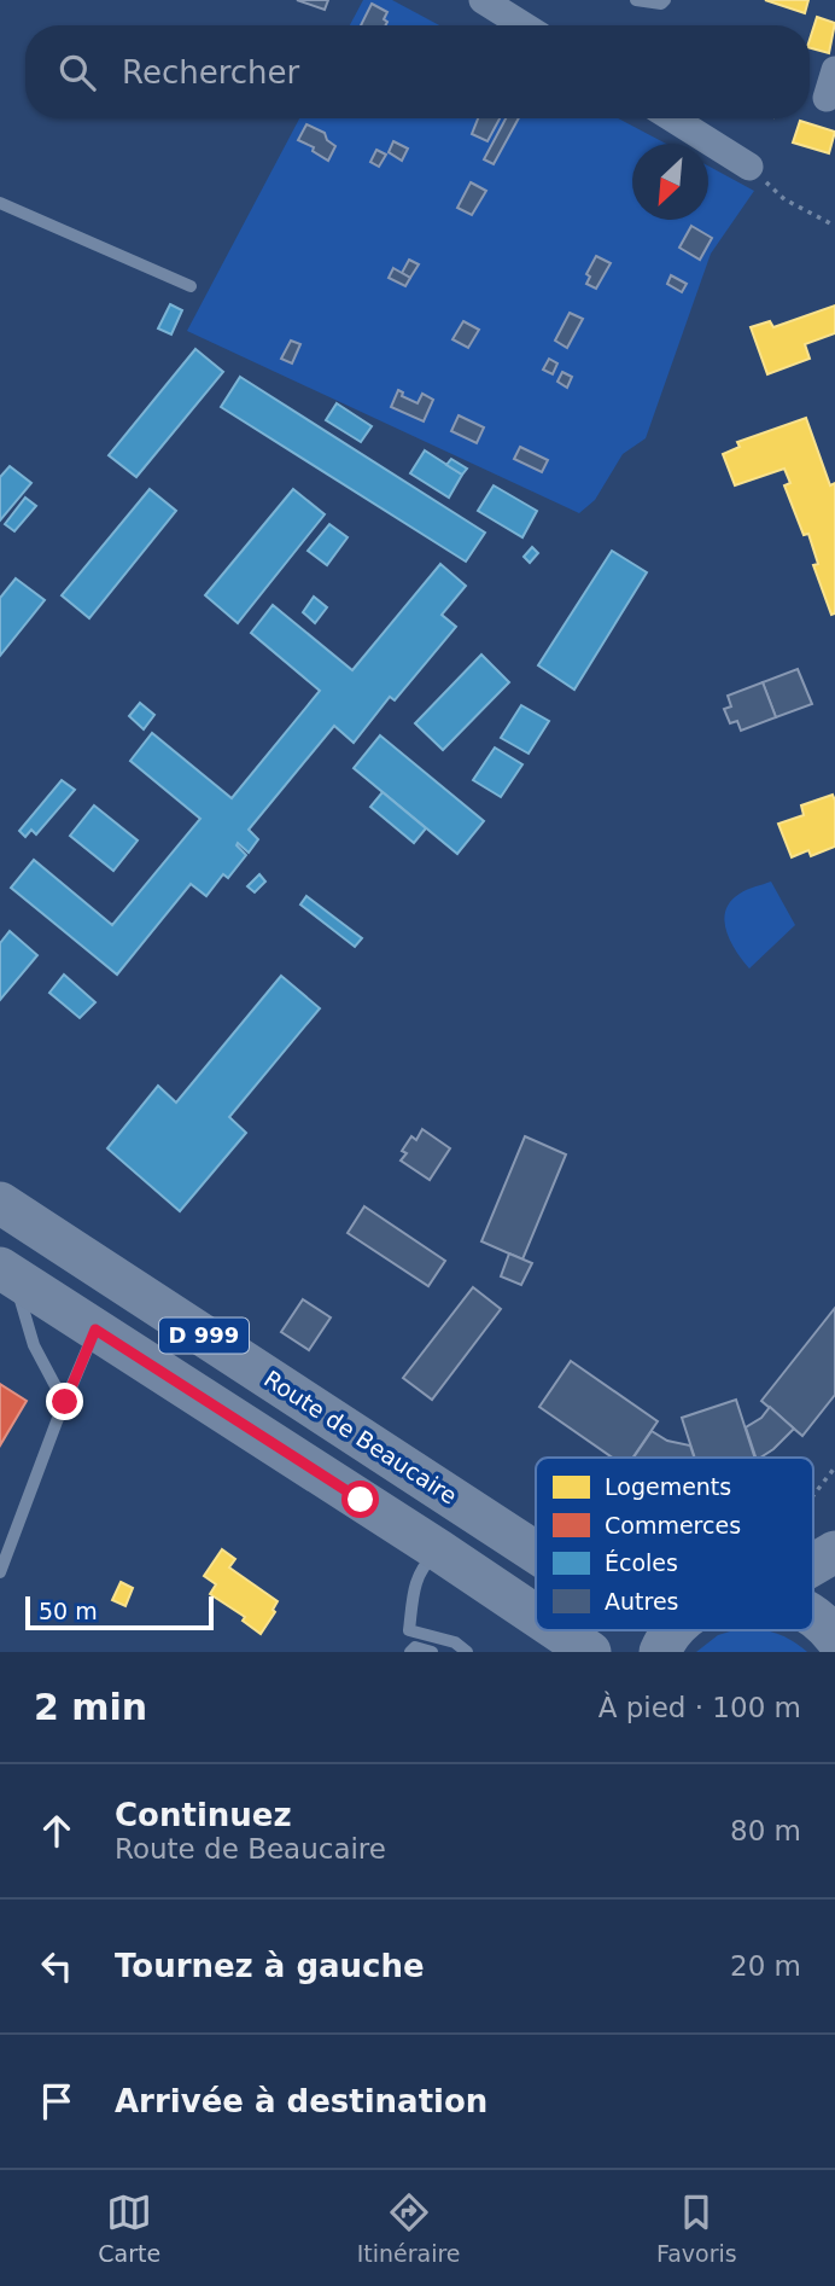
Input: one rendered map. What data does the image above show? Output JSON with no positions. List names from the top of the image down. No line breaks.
{"streets":{"main road":["D 999","Route de Beaucaire"]},"legend":["Logements","Commerces","Écoles","Autres"],"scale_bar":"50 m","north":"bottom left","page":{"search":"Rechercher","scale":"50 m","heading":["2 min","À pied · 100 m"],"list":[["Continuez","Route de Beaucaire","80 m"],["Tournez à gauche","20 m"],"Arrivée à destination"],"nav":["Carte","Itinéraire","Favoris"]}}
